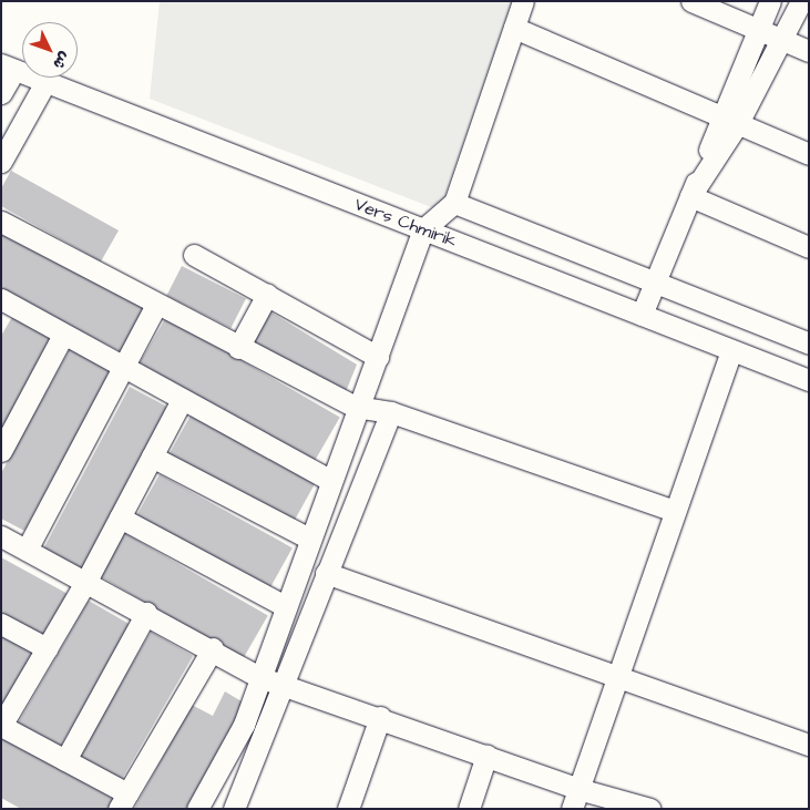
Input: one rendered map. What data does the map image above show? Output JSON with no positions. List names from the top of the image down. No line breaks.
{"streets":{"street":["Vers Chmirik"]},"north":"bottom right"}
